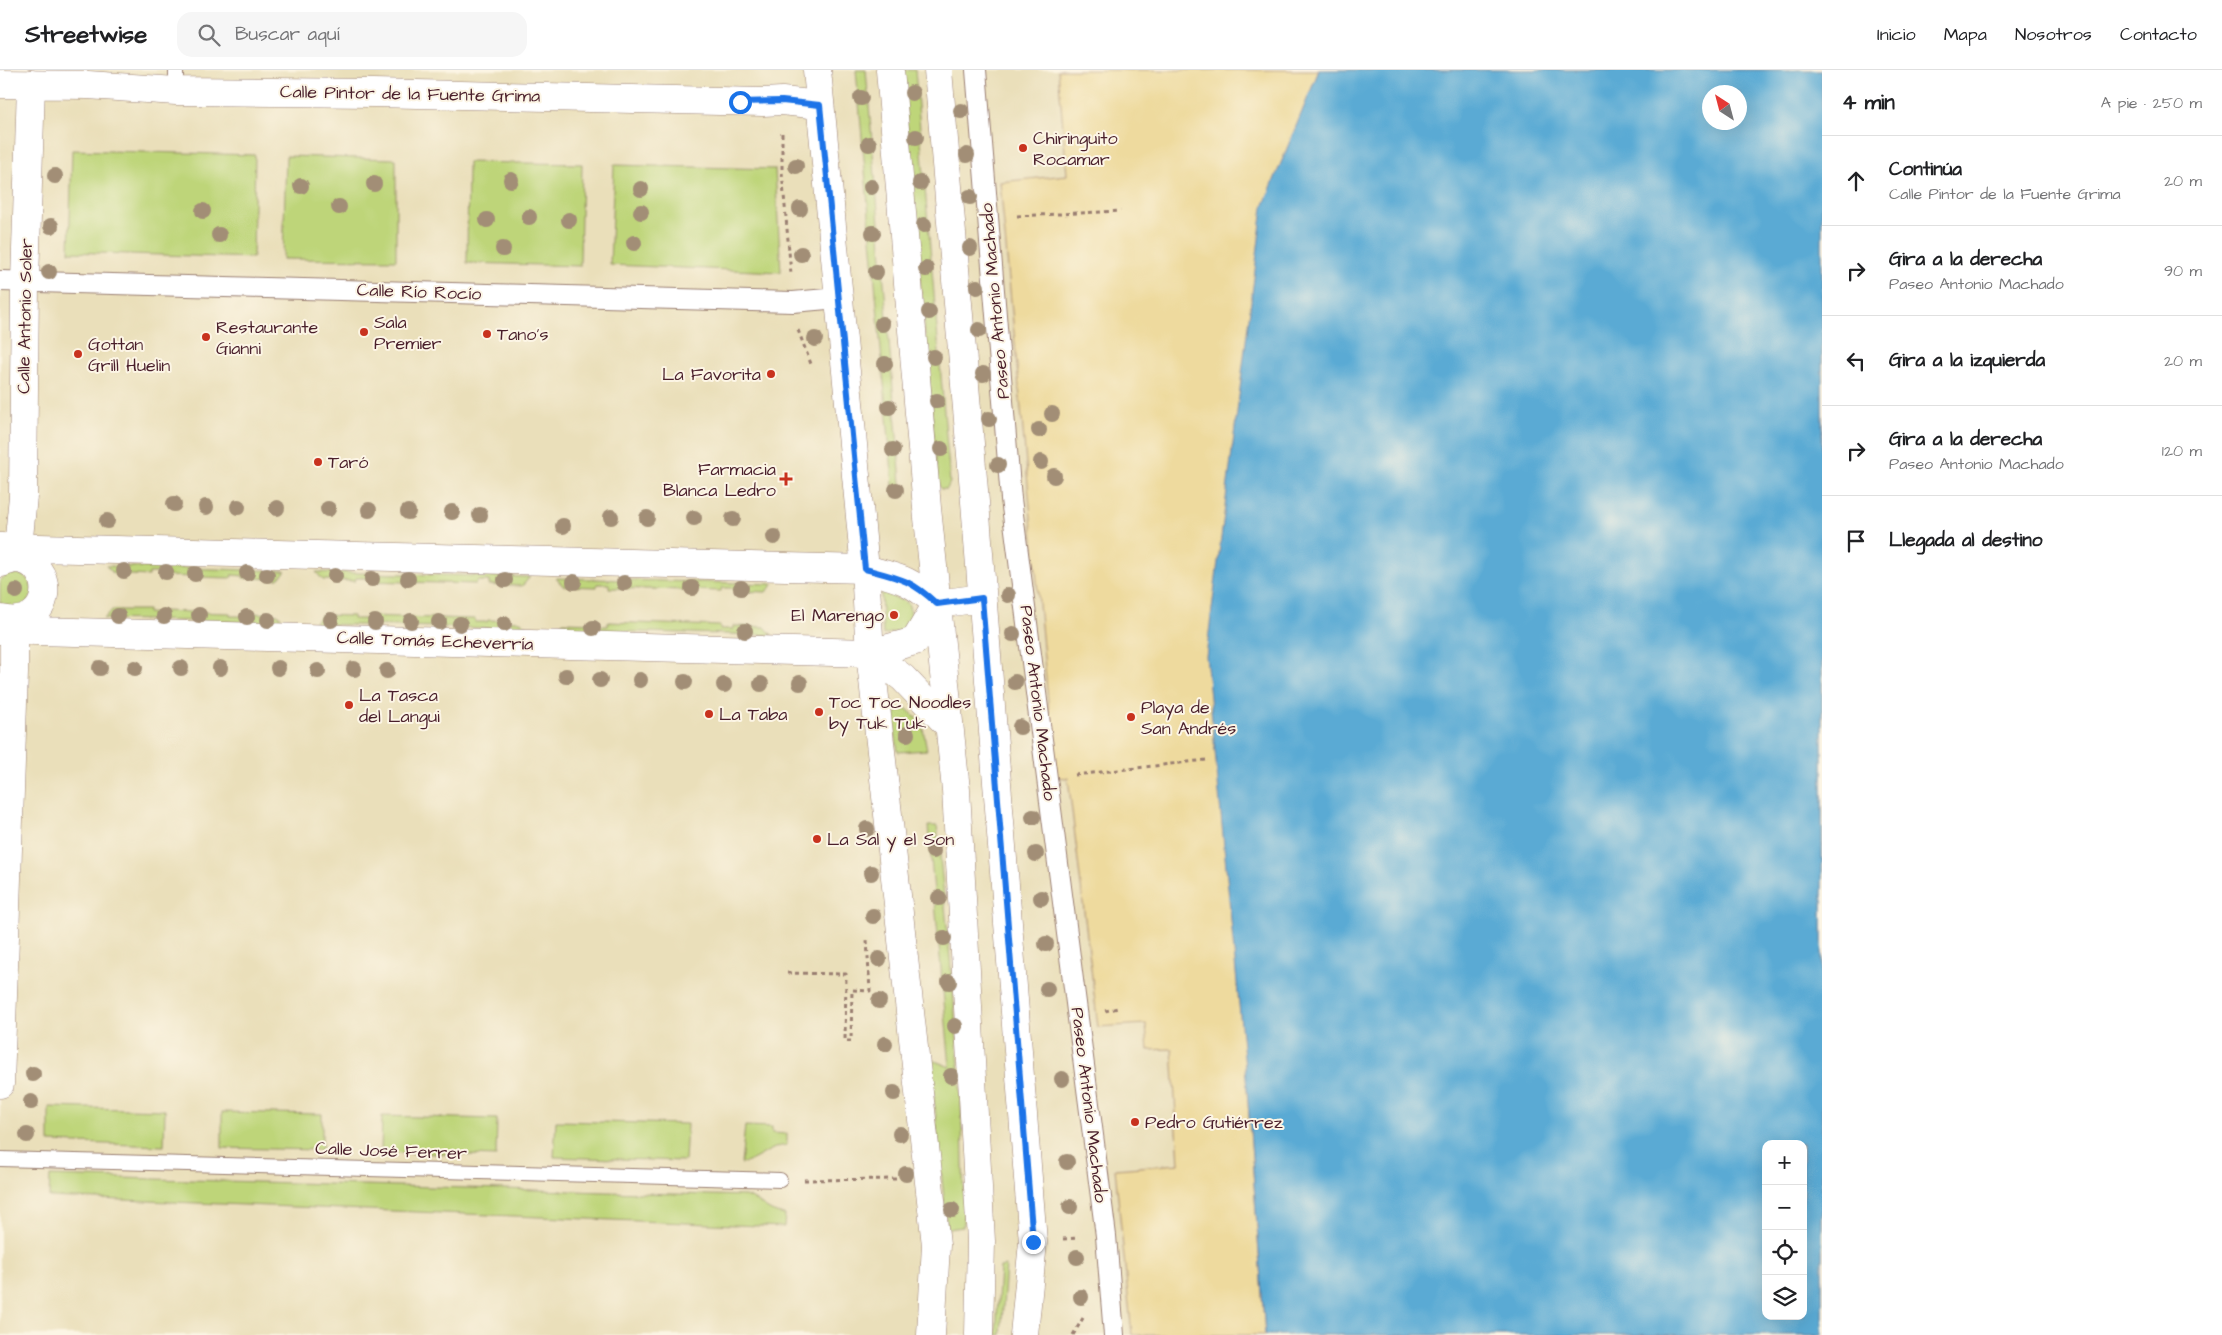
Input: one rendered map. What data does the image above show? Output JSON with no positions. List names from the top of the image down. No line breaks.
{"streets":{"main road":["Calle Pintor de la Fuente Grima","Paseo Antonio Machado","Calle Antonio Soler","Calle Tomás Echeverría"],"street":["Calle Río Rocío"],"lane":["Calle José Ferrer"]},"crossings":[["Calle Pintor de la Fuente Grima","Calle Antonio Soler"],["Calle Río Rocío","Calle Antonio Soler"]],"places":{"other":["Chiringuito Rocamar","Sala Premier","Tano's","Restaurante Gianni","Gottan Grill Huelin","La Favorita","Taró","El Marengo","La Tasca del Langui","Toc Toc Noodles by Tuk Tuk","La Taba","Playa de San Andrés","La Sal y el Son","Pedro Gutiérrez"],"health":["Farmacia Blanca Ledro"]},"north":"top left","page":{"header":"Streetwise","search":"Buscar aquí","nav":["Inicio","Mapa","Nosotros","Contacto"],"heading":["4 min","A pie · 250 m"],"list":[["Continúa","Calle Pintor de la Fuente Grima","20 m"],["Gira a la derecha","Paseo Antonio Machado","90 m"],["Gira a la izquierda","20 m"],["Gira a la derecha","Paseo Antonio Machado","120 m"],"Llegada al destino"],"map_buttons":["+","−"]}}
